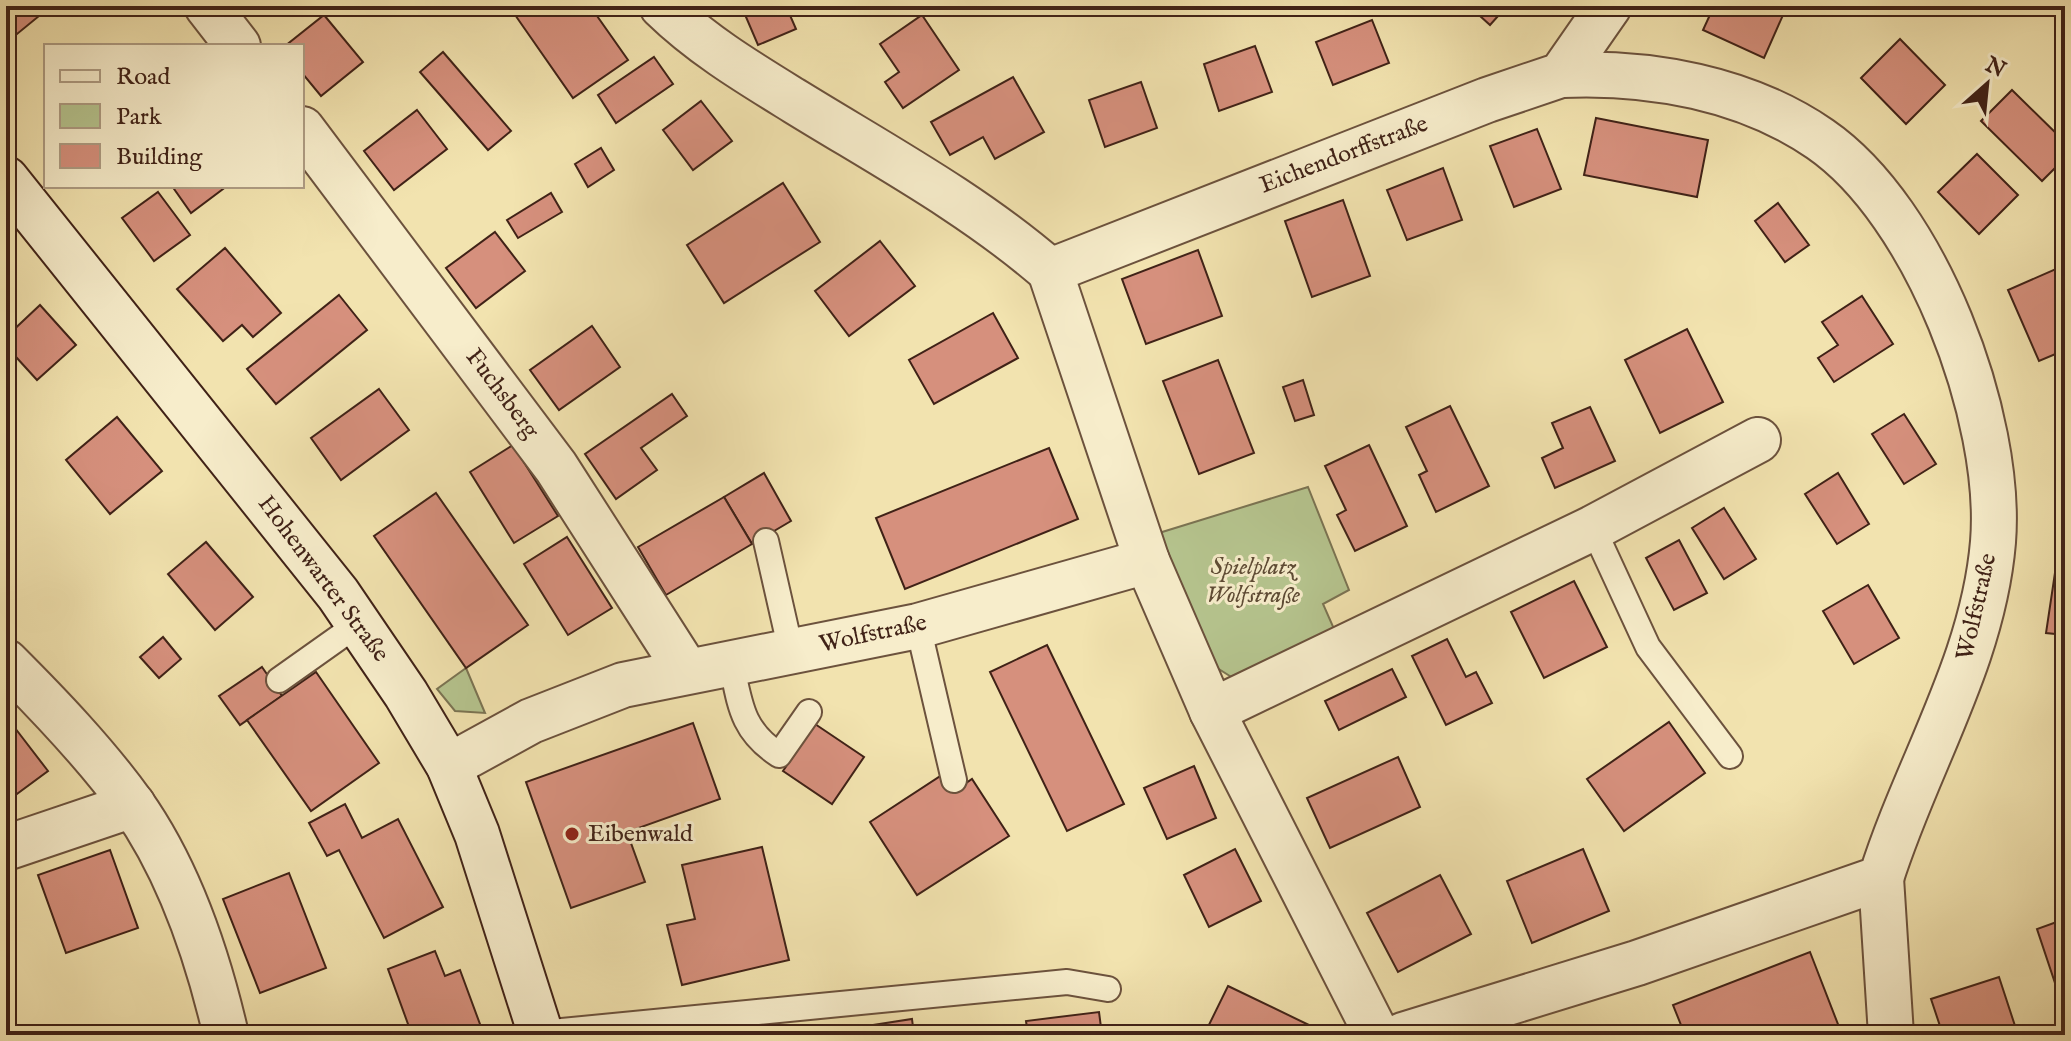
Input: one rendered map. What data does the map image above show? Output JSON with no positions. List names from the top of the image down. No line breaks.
{"streets":{"street":["Eichendorffstraße","Fuchsberg","Hohenwarter Straße","Wolfstraße"]},"crossings":[["Eichendorffstraße","Wolfstraße"],["Fuchsberg","Wolfstraße"],["Hohenwarter Straße","Wolfstraße"]],"parks":["Spielplatz Wolfstraße"],"places":["Eibenwald"],"legend":["Road","Park","Building"],"north":"top right"}
